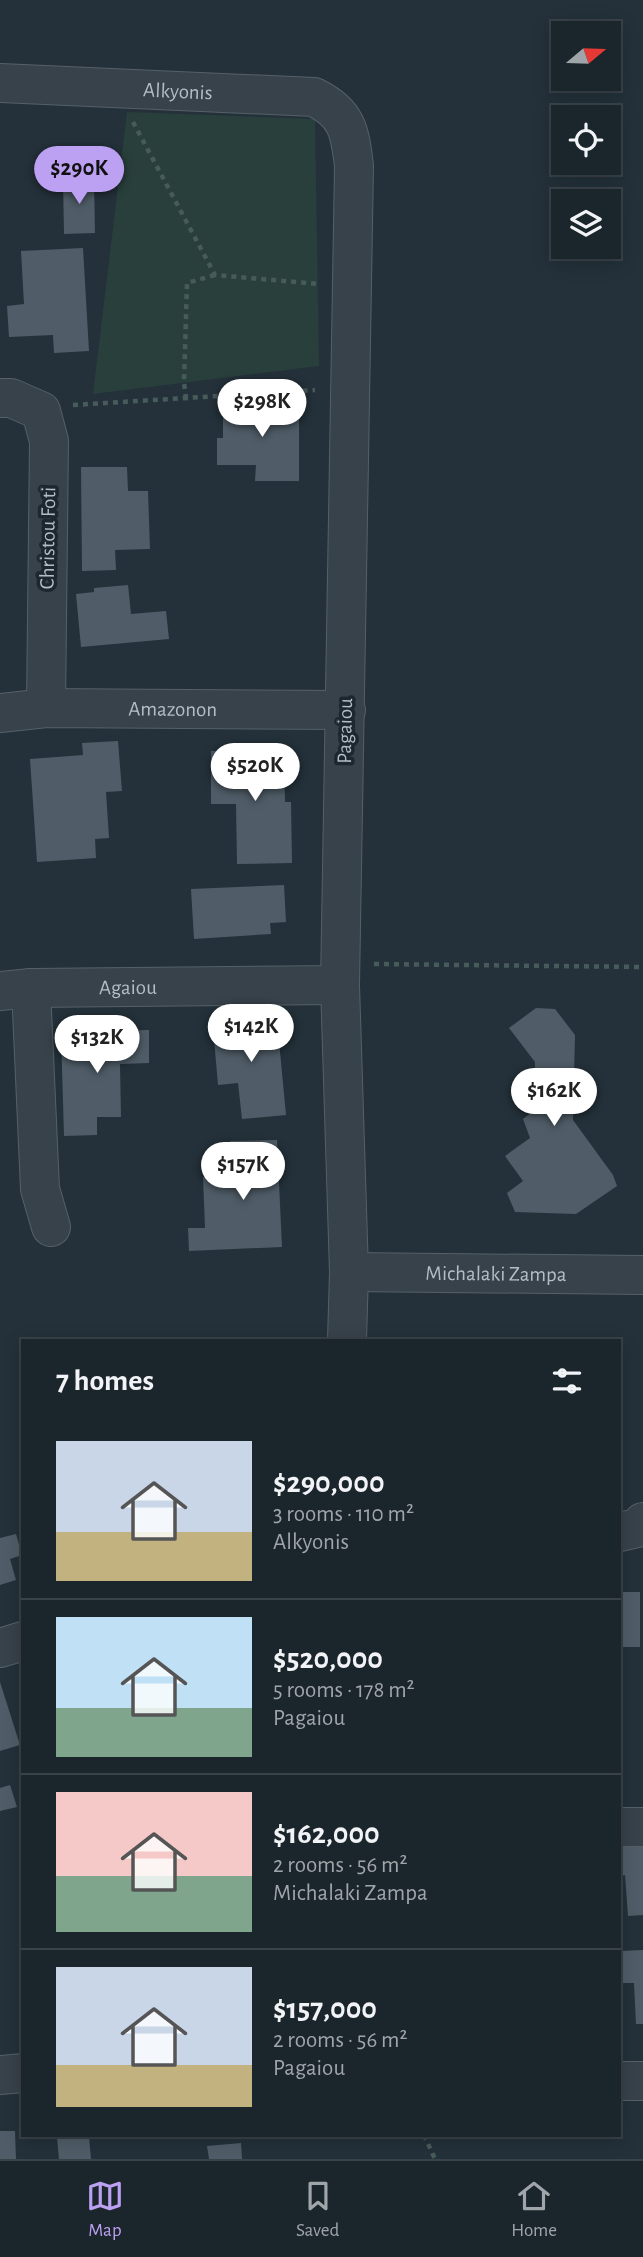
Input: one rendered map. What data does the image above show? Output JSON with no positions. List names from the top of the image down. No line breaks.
{"streets":{"street":["Alkyonis","Christou Foti","Amazonon","Pagaiou","Agaiou","Michalaki Zampa"]},"crossings":[["Alkyonis","Pagaiou"],["Christou Foti","Amazonon"],["Amazonon","Pagaiou"],["Pagaiou","Agaiou"],["Pagaiou","Michalaki Zampa"]],"north":"right","page":{"price":["$290K","$298K","$520K","$142K","$132K","$162K","$157K"],"heading":"7 homes","list":[{"name":"$290,000","note":"3 rooms · 110 m² · Alkyonis"},{"name":"$520,000","note":"5 rooms · 178 m² · Pagaiou"},{"name":"$162,000","note":"2 rooms · 56 m² · Michalaki Zampa"},{"name":"$157,000","note":"2 rooms · 56 m² · Pagaiou"}],"tabs":["Map","Saved","Home"]}}
